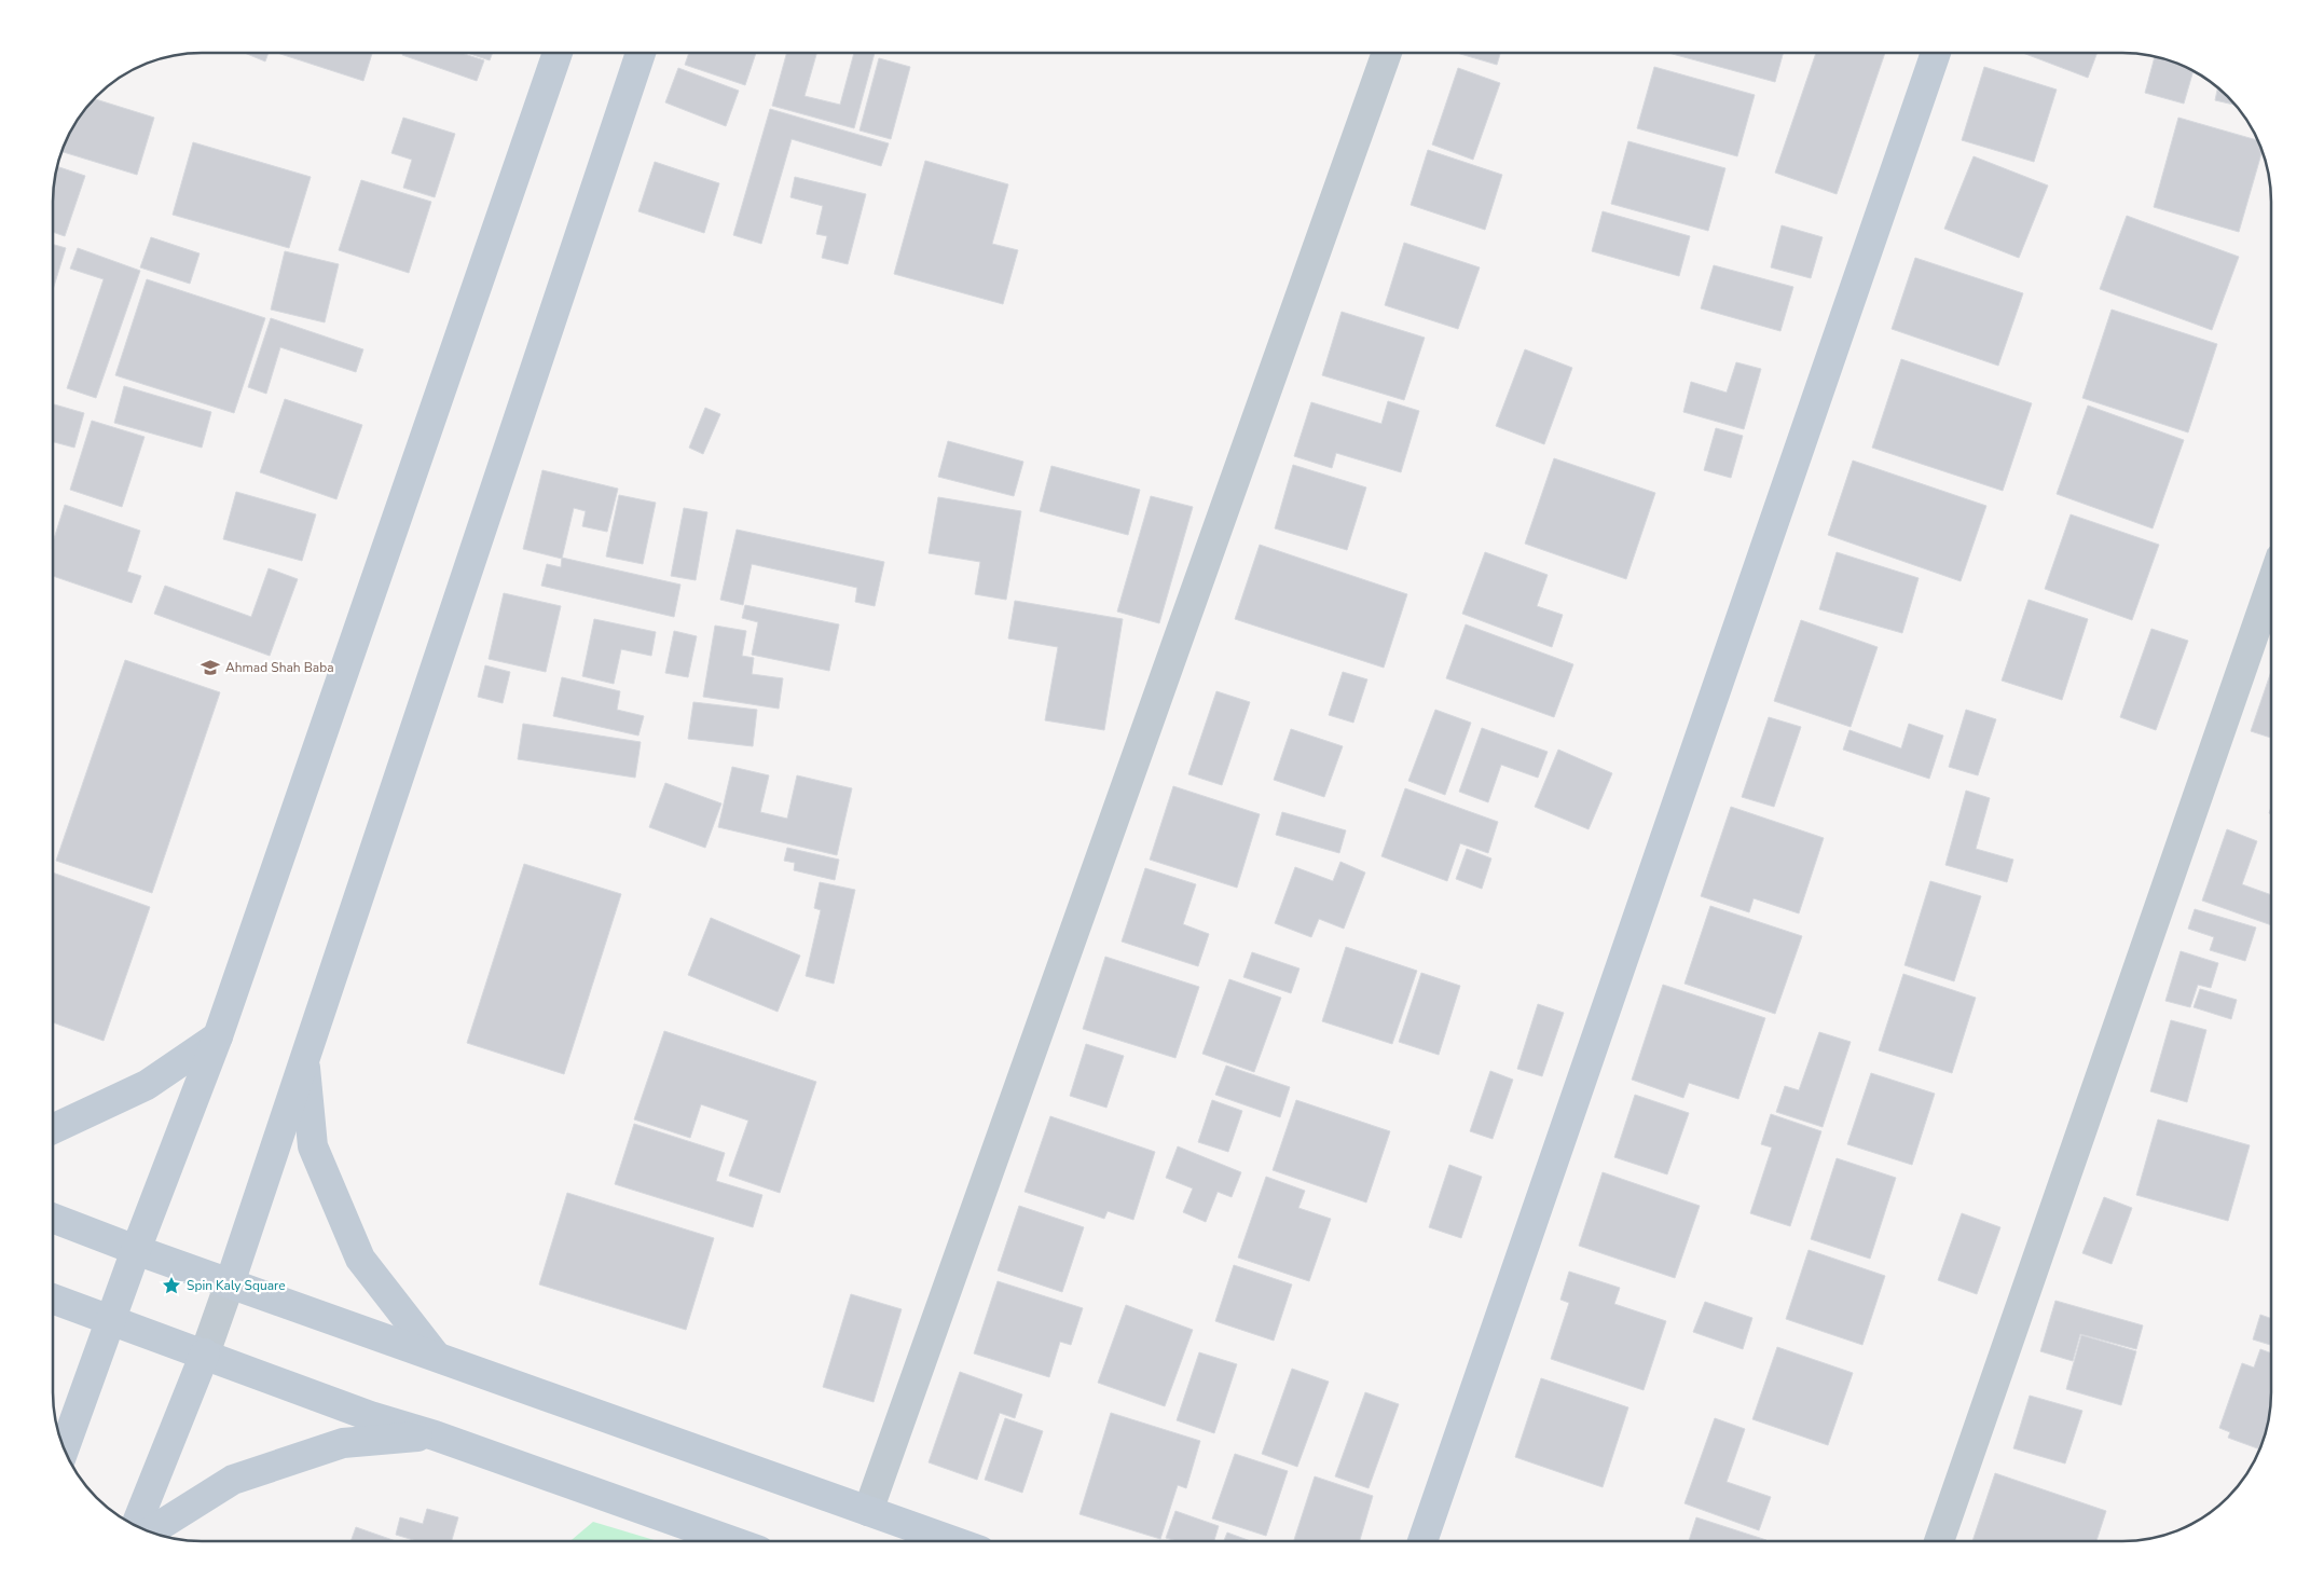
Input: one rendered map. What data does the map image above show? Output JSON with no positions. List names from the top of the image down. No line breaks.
{"places":{"school or university":["Ahmad Shah Baba"],"place":["Spin Kaly Square"]}}
